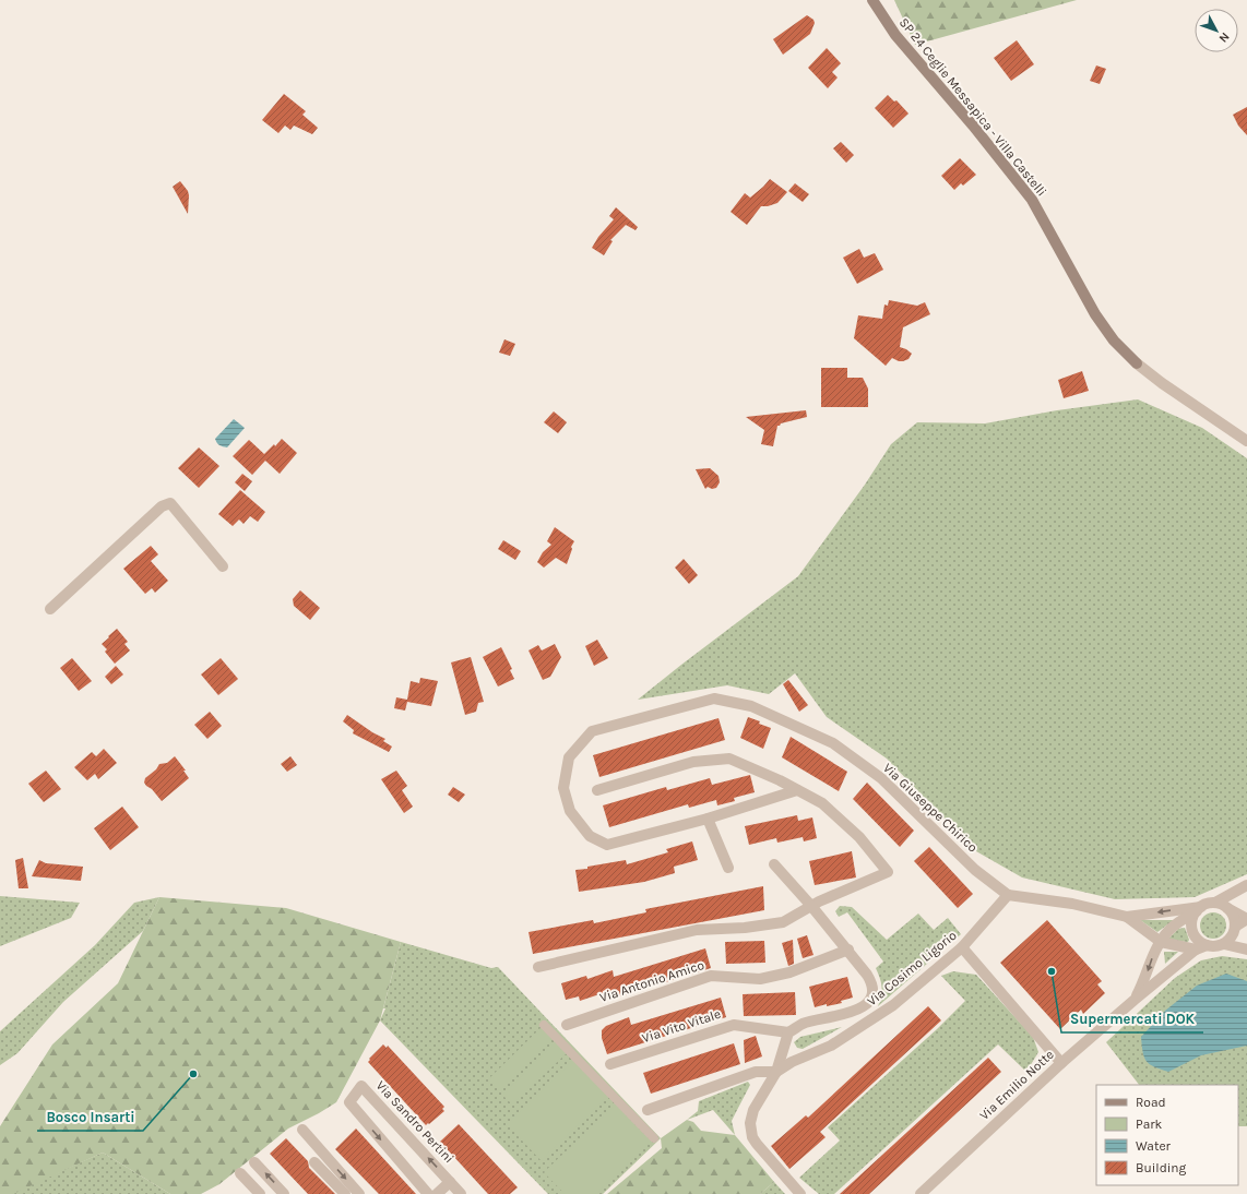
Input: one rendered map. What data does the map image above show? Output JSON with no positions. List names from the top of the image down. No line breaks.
{"streets":{"main road":["SP 24 Ceglie Messapica - Villa Castelli"],"street":["Via Giuseppe Chirico","Via Cosimo Ligorio","Via Antonio Amico","Via Vito Vitale","Via Emilio Notte","Via Sandro Pertini"]},"crossings":[["Via Giuseppe Chirico","Via Cosimo Ligorio"]],"places":["Supermercati DOK","Bosco Insarti"],"legend":["Road","Park","Water","Building"],"north":"bottom right"}
